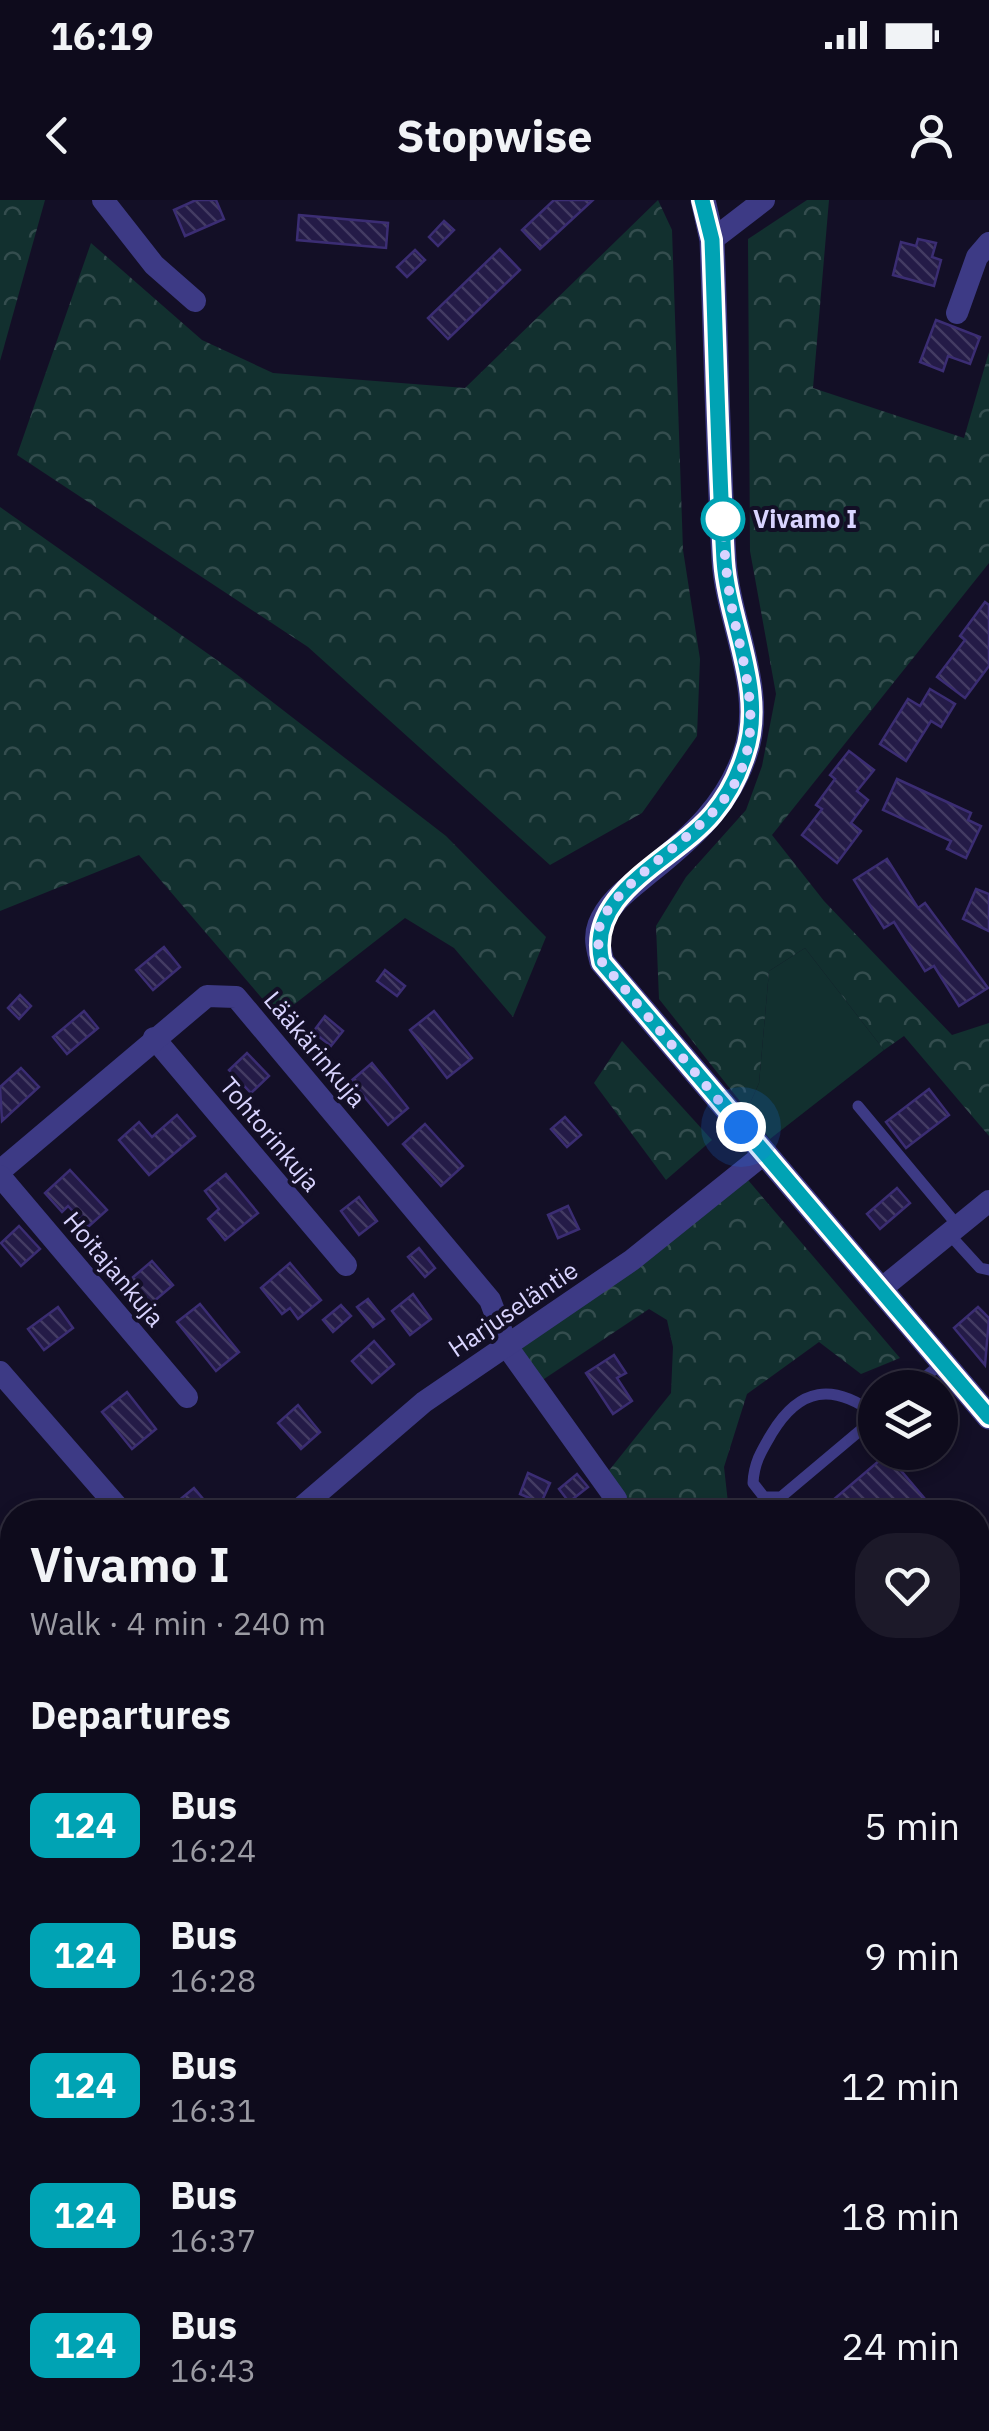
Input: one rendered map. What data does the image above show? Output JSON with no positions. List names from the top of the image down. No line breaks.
{"streets":{"street":["Lääkärinkuja","Tohtorinkuja","Hoitajankuja","Harjuseläntie"]},"crossings":[["Lääkärinkuja","Tohtorinkuja"],["Lääkärinkuja","Hoitajankuja"],["Lääkärinkuja","Harjuseläntie"]],"places":["Vivamo I"],"lines":["bus line 124"],"page":{"status":"16:19","header":"Stopwise","heading":[["Vivamo I","Walk · 4 min · 240 m"],"Departures"],"list":[{"mark":"124","name":"Bus","note":"16:24","value":"5 min"},{"mark":"124","name":"Bus","note":"16:28","value":"9 min"},{"mark":"124","name":"Bus","note":"16:31","value":"12 min"},{"mark":"124","name":"Bus","note":"16:37","value":"18 min"},{"mark":"124","name":"Bus","note":"16:43","value":"24 min"}]}}
